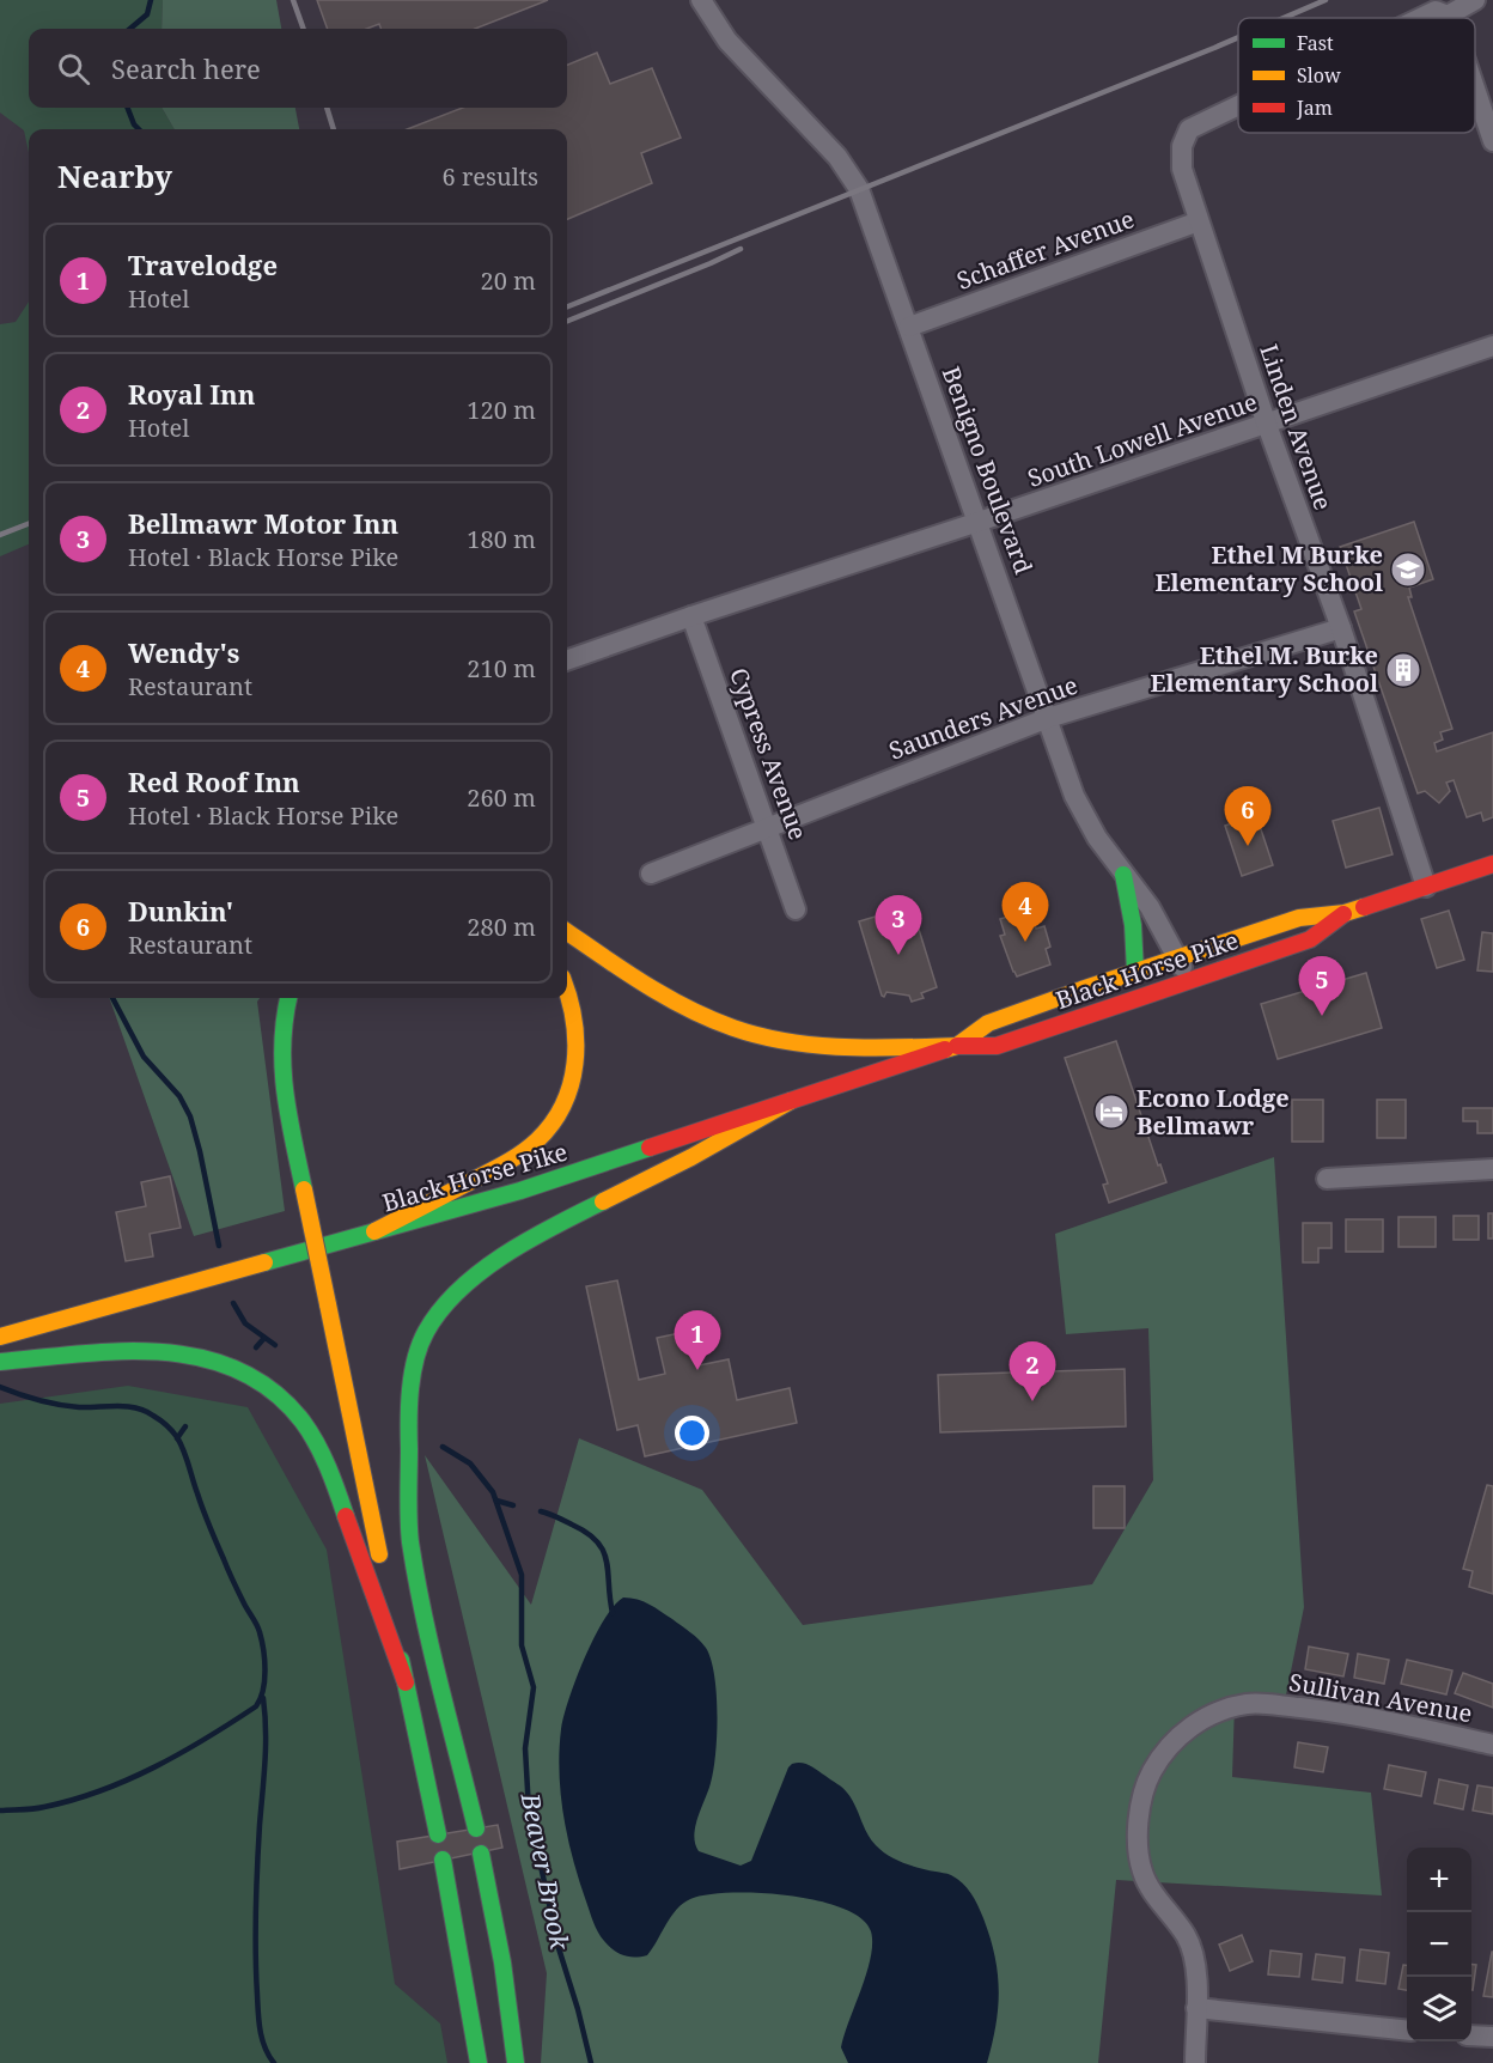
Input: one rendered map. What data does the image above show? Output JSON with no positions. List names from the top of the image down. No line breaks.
{"streets":{"main road":["Black Horse Pike"],"street":["Schaffer Avenue","Linden Avenue","South Lowell Avenue","Benigno Boulevard","Saunders Avenue","Cypress Avenue","Sullivan Avenue"]},"crossings":[["Schaffer Avenue","Linden Avenue"],["Schaffer Avenue","Benigno Boulevard"],["Linden Avenue","South Lowell Avenue"],["Linden Avenue","Saunders Avenue"],["Linden Avenue","Black Horse Pike"],["South Lowell Avenue","Benigno Boulevard"],["South Lowell Avenue","Cypress Avenue"],["Benigno Boulevard","Saunders Avenue"],["Benigno Boulevard","Black Horse Pike"],["Saunders Avenue","Cypress Avenue"]],"water":["Beaver Brook"],"places":{"school or university":["Ethel M Burke Elementary School"],"building":["Ethel M. Burke Elementary School"],"hotel":["Econo Lodge Bellmawr"]},"legend":["Fast","Slow","Jam"],"page":{"search":"Search here","heading":["Nearby","6 results"],"list":[{"mark":"1","name":"Travelodge","note":"Hotel","value":"20 m"},{"mark":"2","name":"Royal Inn","note":"Hotel","value":"120 m"},{"mark":"3","name":"Bellmawr Motor Inn","note":"Hotel · Black Horse Pike","value":"180 m"},{"mark":"4","name":"Wendy's","note":"Restaurant","value":"210 m"},{"mark":"5","name":"Red Roof Inn","note":"Hotel · Black Horse Pike","value":"260 m"},{"mark":"6","name":"Dunkin'","note":"Restaurant","value":"280 m"}],"pins":["6","4","3","5","1","2"],"map_buttons":["+","−"]}}
